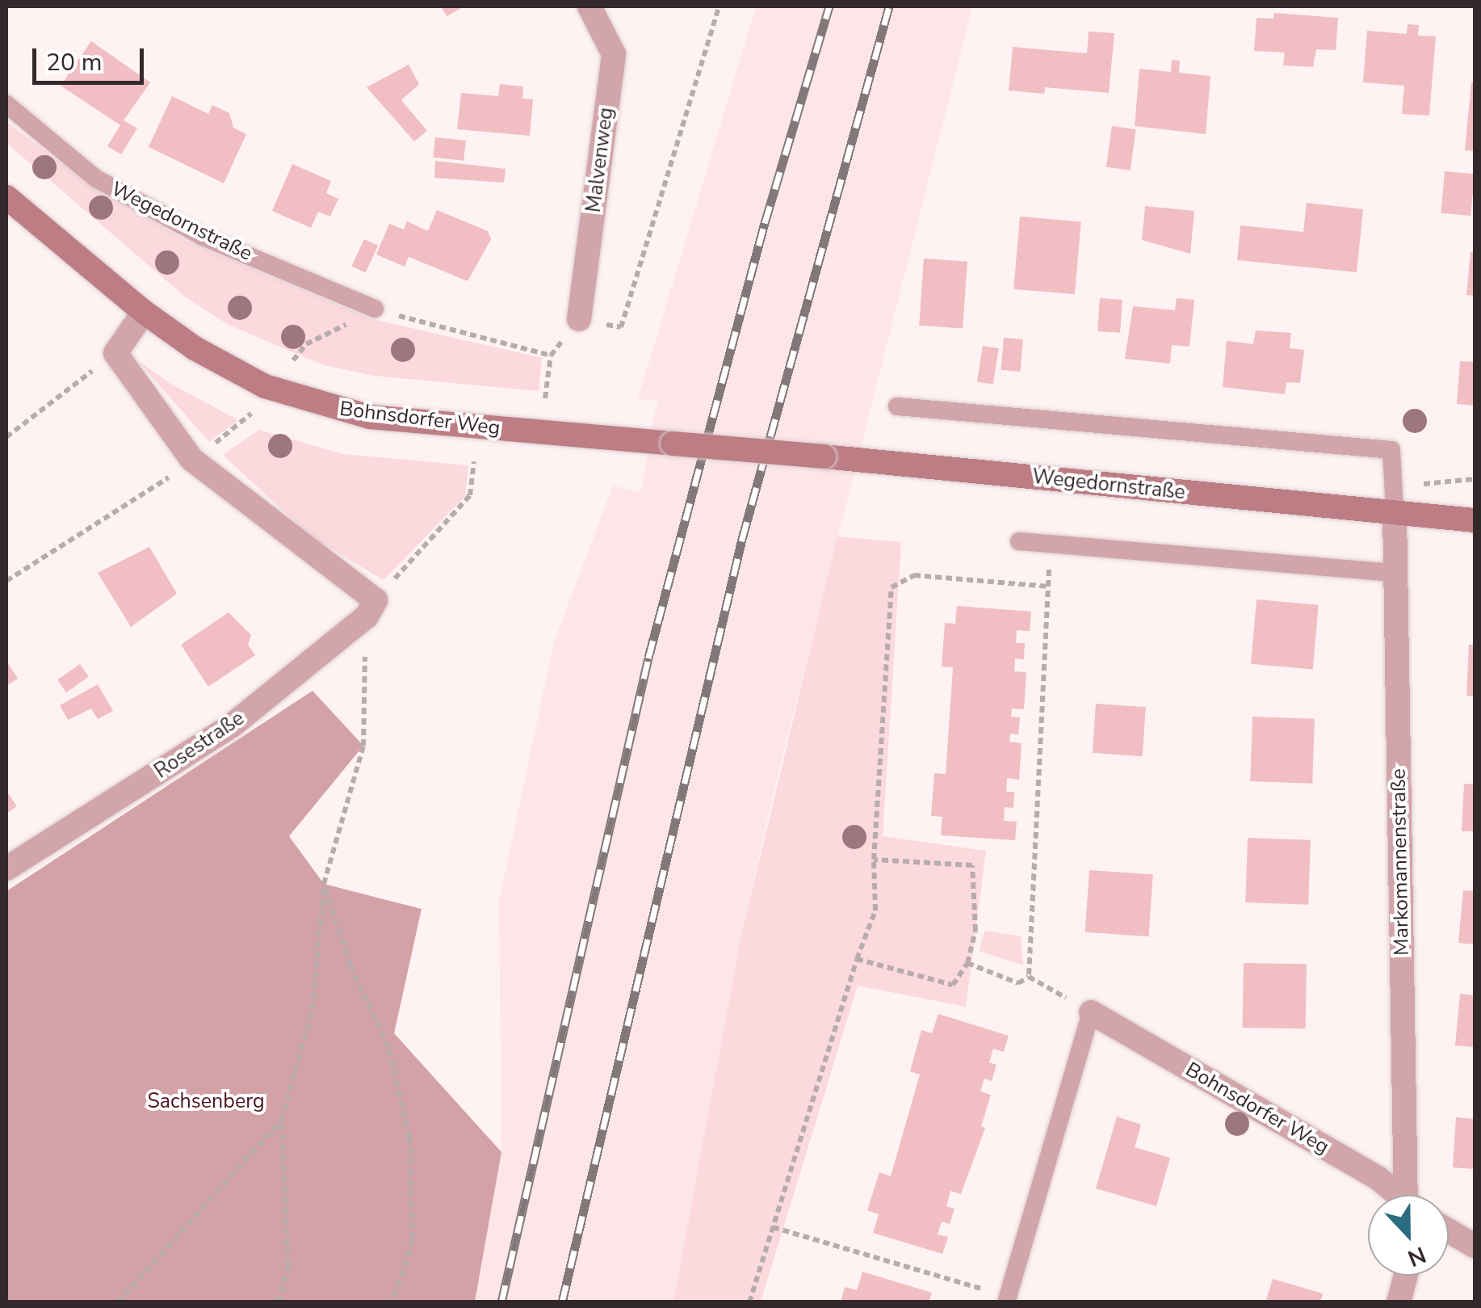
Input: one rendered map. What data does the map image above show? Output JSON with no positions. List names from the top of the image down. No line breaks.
{"streets":{"street":["Malvenweg","Wegedornstraße","Bohnsdorfer Weg","Rosestraße","Markomannenstraße"]},"crossings":[["Wegedornstraße","Bohnsdorfer Weg"],["Wegedornstraße","Markomannenstraße"]],"parks":["Sachsenberg"],"scale_bar":"20 m","north":"bottom"}
